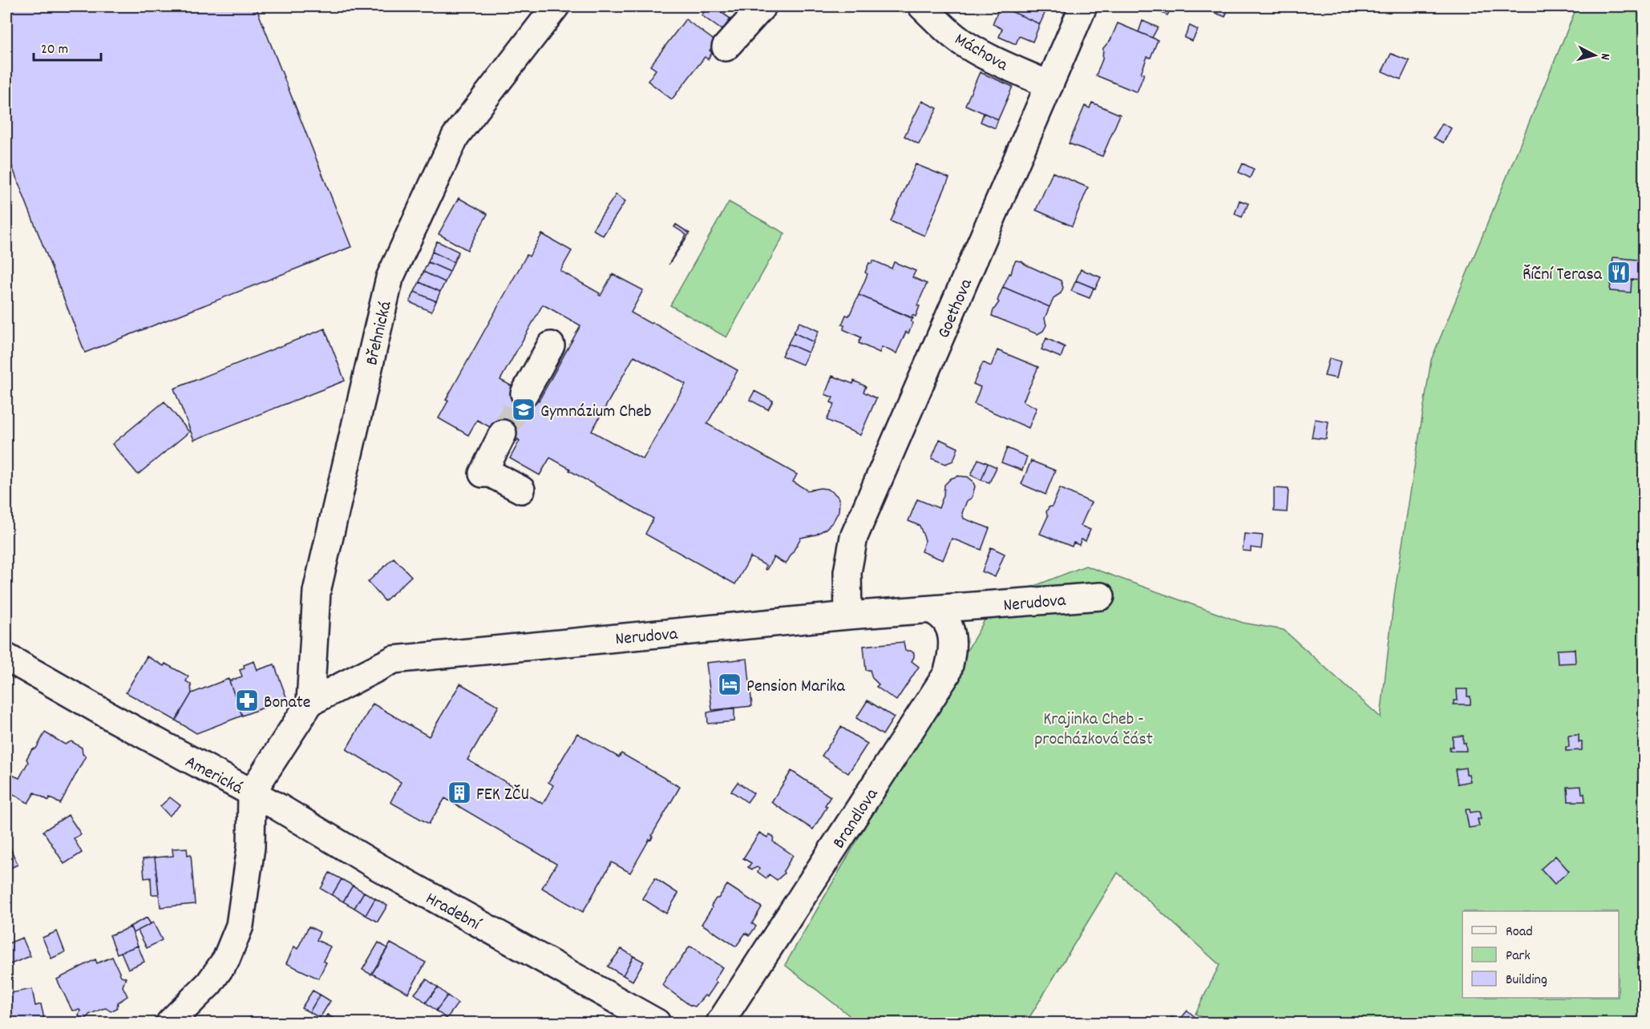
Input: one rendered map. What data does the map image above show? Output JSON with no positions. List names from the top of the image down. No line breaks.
{"streets":{"street":["Máchova","Goethova","Břehnická","Nerudova","Americká","Brandlova","Hradební"]},"crossings":[["Máchova","Goethova"],["Goethova","Nerudova"],["Břehnická","Nerudova"],["Nerudova","Brandlova"],["Americká","Hradební"]],"parks":["Krajinka Cheb - procházková část"],"places":{"restaurant":["Říční Terasa"],"school or university":["Gymnázium Cheb"],"hotel":["Pension Marika"],"pharmacy":["Bonate"],"building":["FEK ZČU"]},"legend":["Road","Park","Building"],"scale_bar":"20 m","north":"right"}
